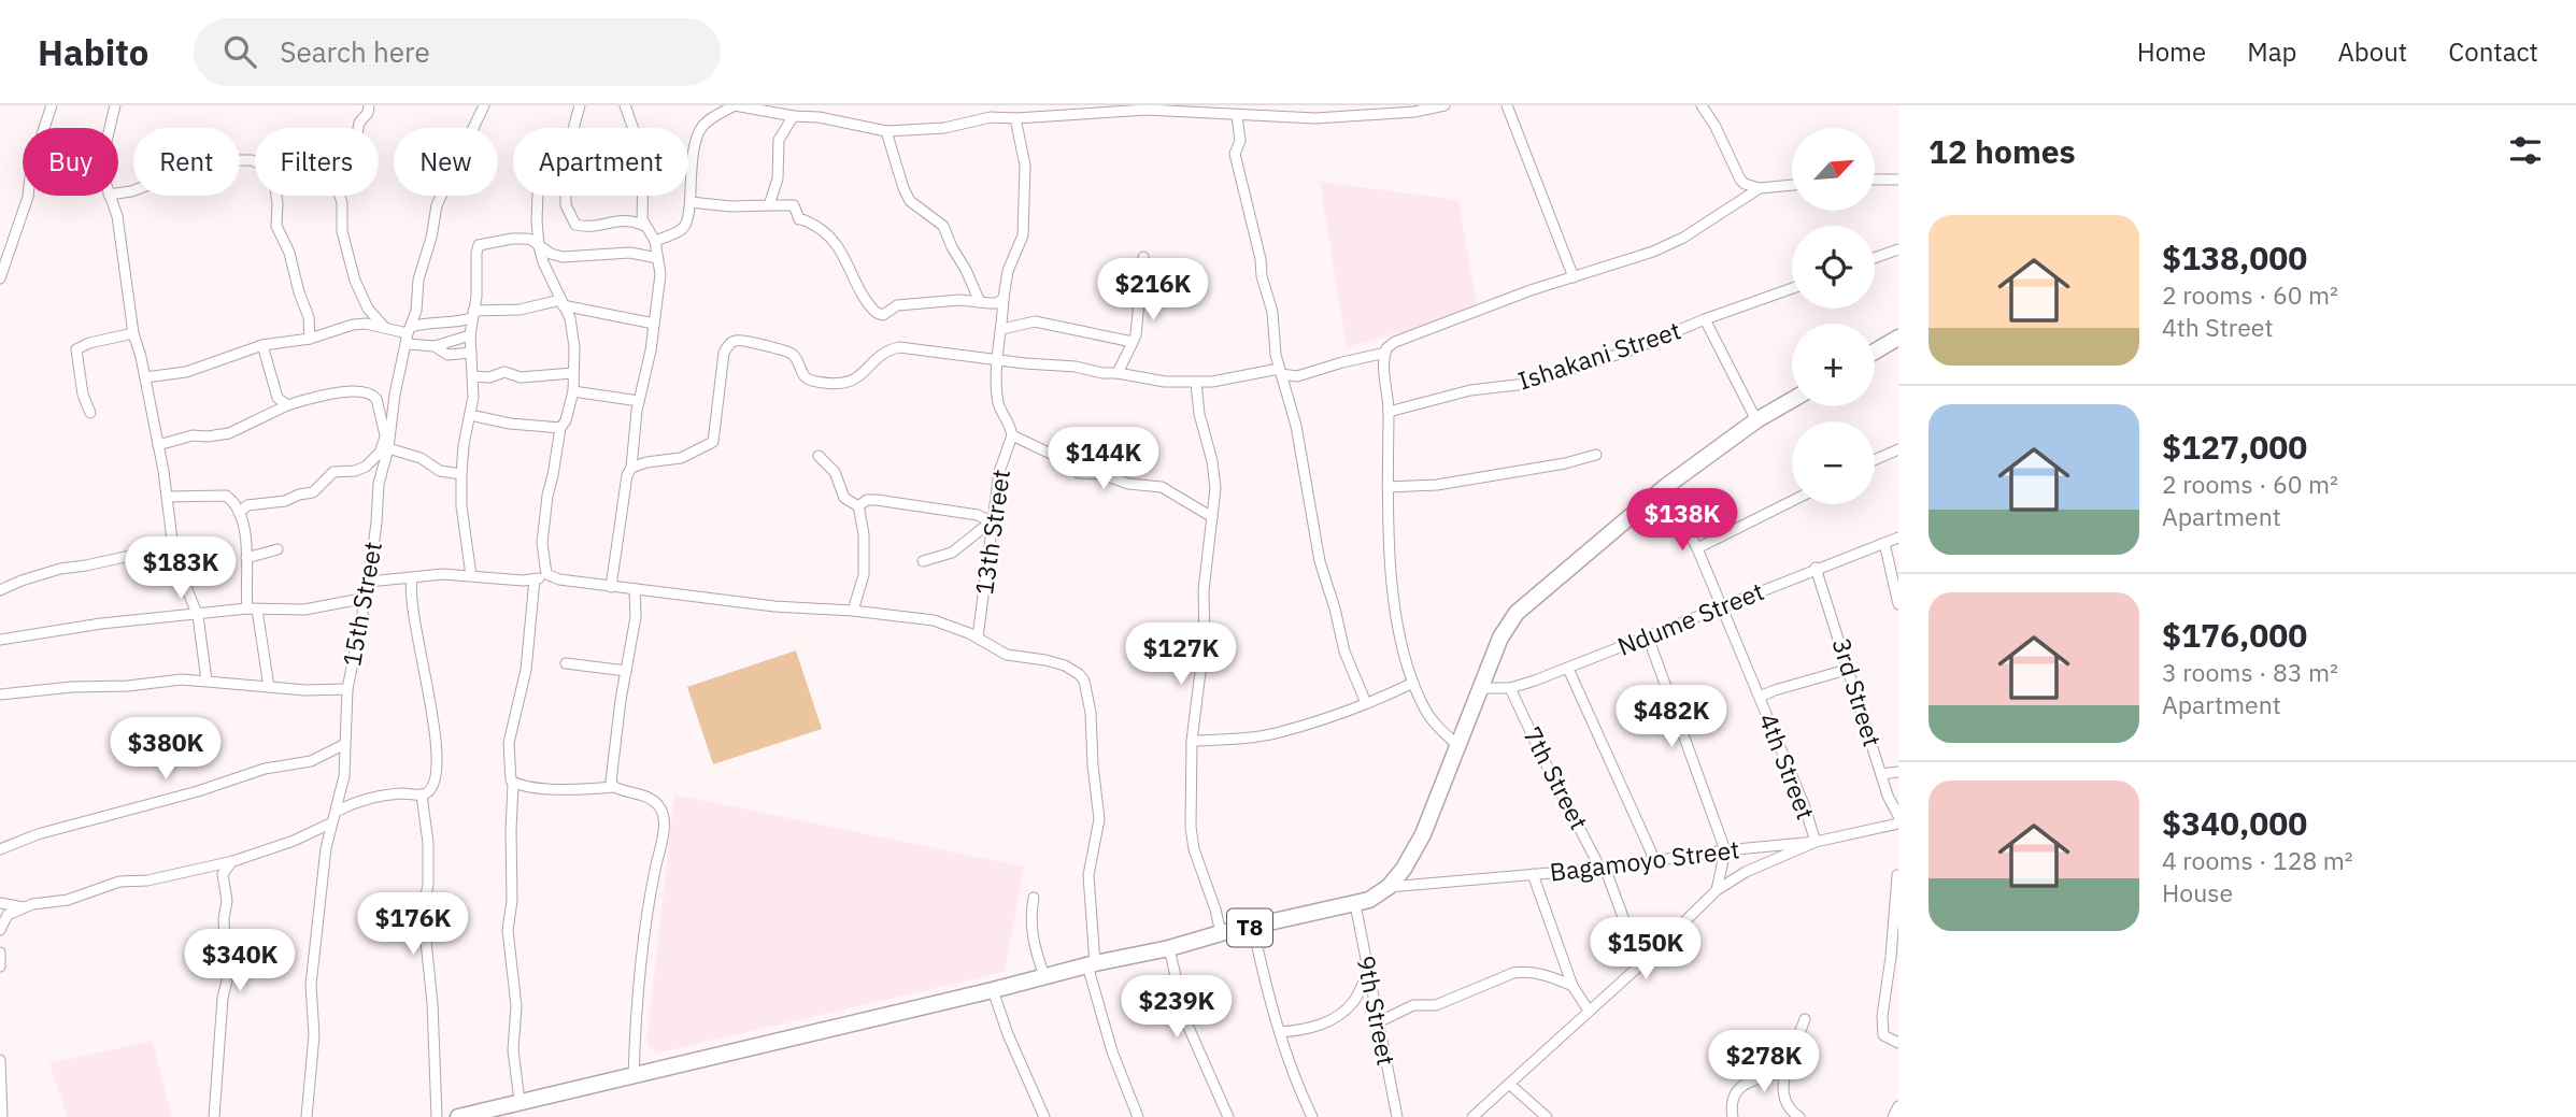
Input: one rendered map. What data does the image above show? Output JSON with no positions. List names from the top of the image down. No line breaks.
{"streets":{"highway":["T8"],"street":["Ishakani Street","13th Street","15th Street","Ndume Street","3rd Street","4th Street","7th Street","Bagamoyo Street","9th Street"]},"crossings":[["Ndume Street","3rd Street"],["Ndume Street","4th Street"],["Ndume Street","7th Street"],["Ndume Street","T8"],["4th Street","Bagamoyo Street"],["4th Street","T8"],["7th Street","Bagamoyo Street"],["Bagamoyo Street","T8"],["T8","9th Street"]],"north":"top right","page":{"header":"Habito","search":"Search here","nav":["Home","Map","About","Contact"],"heading":"12 homes","map_buttons":["+","−"],"chip":["Buy","Rent","Filters","New","Apartment"],"list":[{"name":"$138,000","note":"2 rooms · 60 m² · 4th Street"},{"name":"$127,000","note":"2 rooms · 60 m² · Apartment"},{"name":"$176,000","note":"3 rooms · 83 m² · Apartment"},{"name":"$340,000","note":"4 rooms · 128 m² · House"}],"price":["$216K","$144K","$138K","$183K","$127K","$482K","$380K","$176K","$150K","$340K","$239K","$278K"]}}
